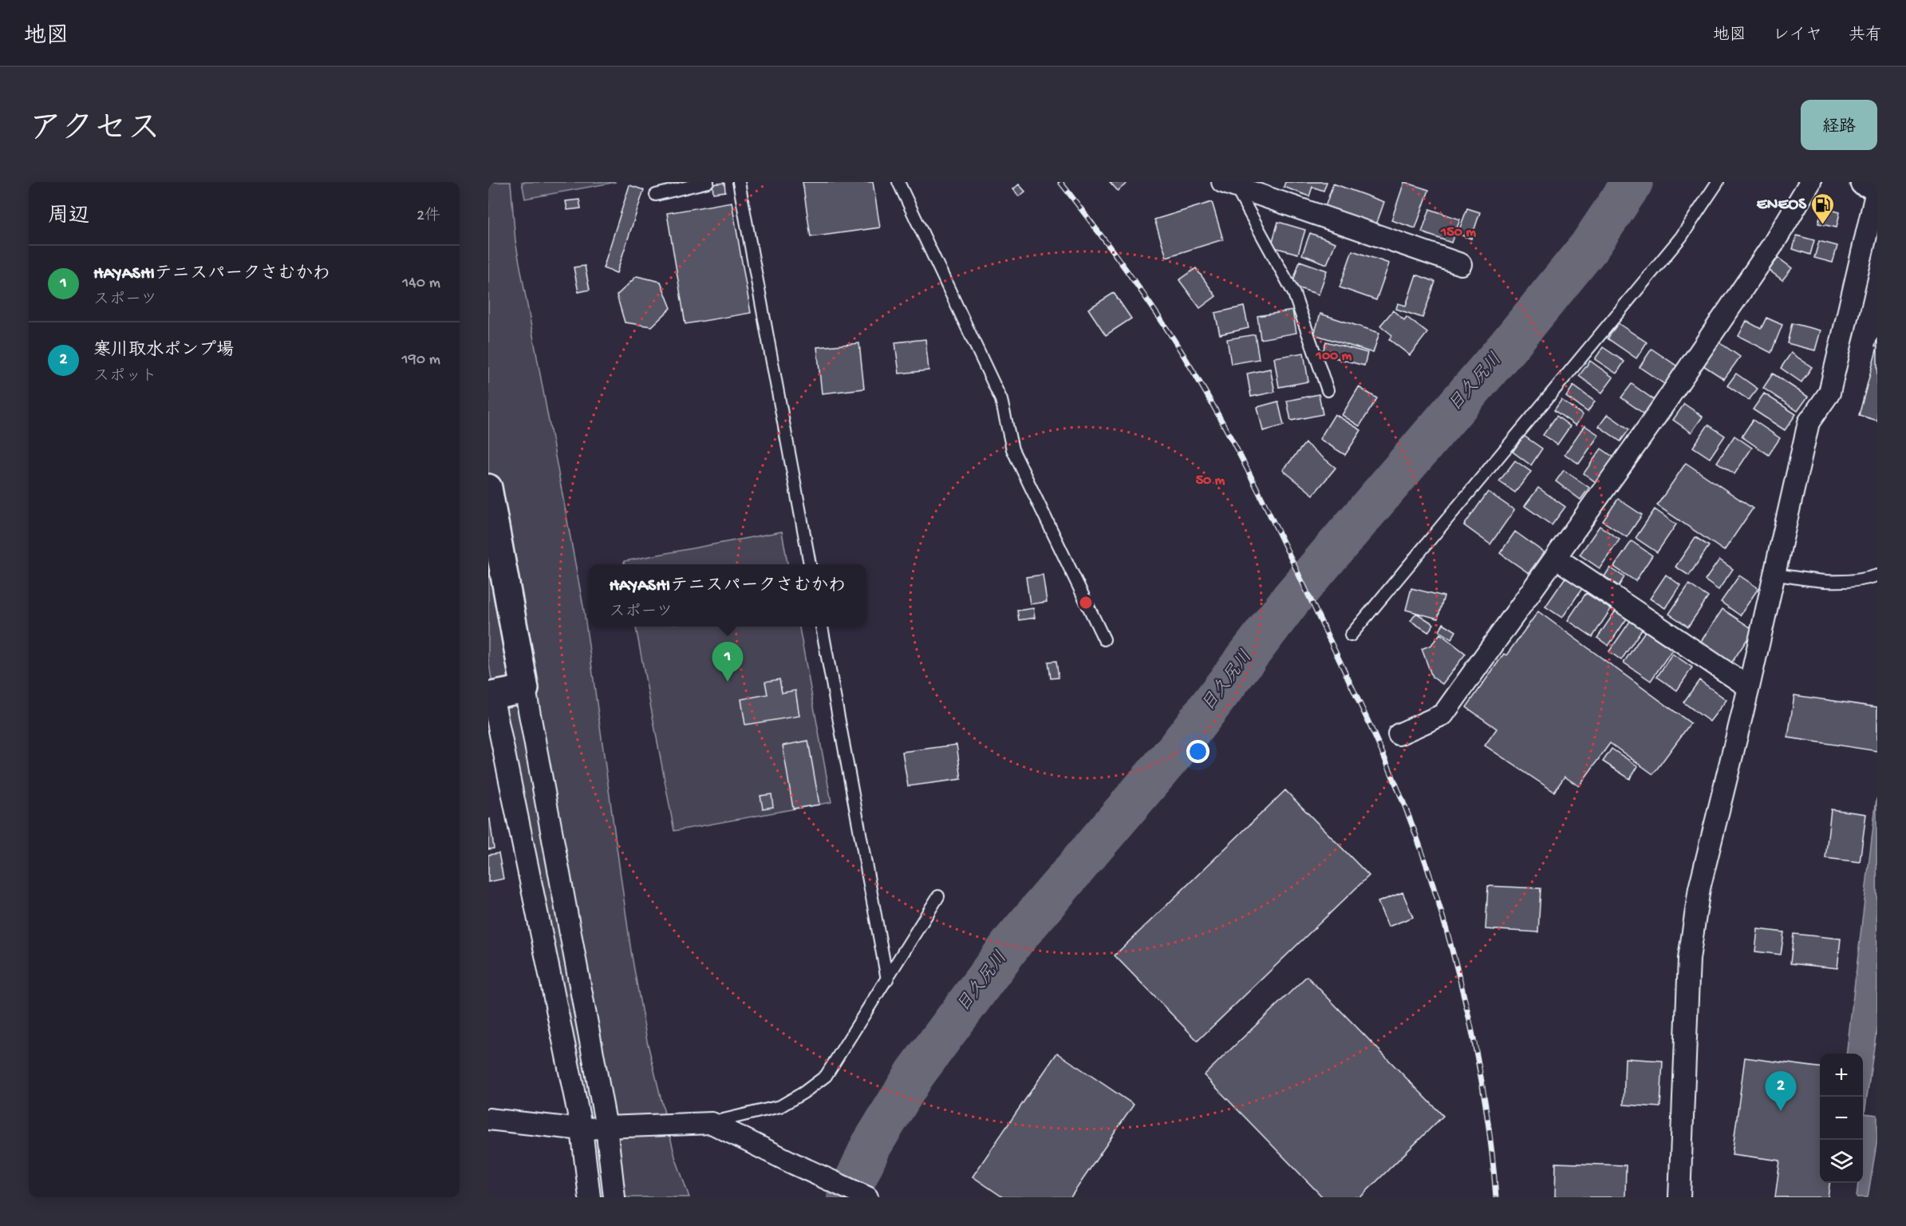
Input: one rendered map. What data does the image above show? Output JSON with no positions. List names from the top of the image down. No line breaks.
{"water":["目久尻川"],"places":{"fuel station":["ENEOS"]},"page":{"header":"地図","nav":["地図","レイヤ","共有"],"title":"アクセス","buttons":"経路","heading":["周辺","2件"],"list":[{"mark":"1","name":"HAYASHIテニスパークさむかわ","note":"スポーツ","value":"140 m"},{"mark":"2","name":"寒川取水ポンプ場","note":"スポット","value":"190 m"}],"popup":["HAYASHIテニスパークさむかわ","スポーツ"],"pins":["1","2"],"map_buttons":["+","−"]},"rings":["150 m","100 m","50 m"]}
